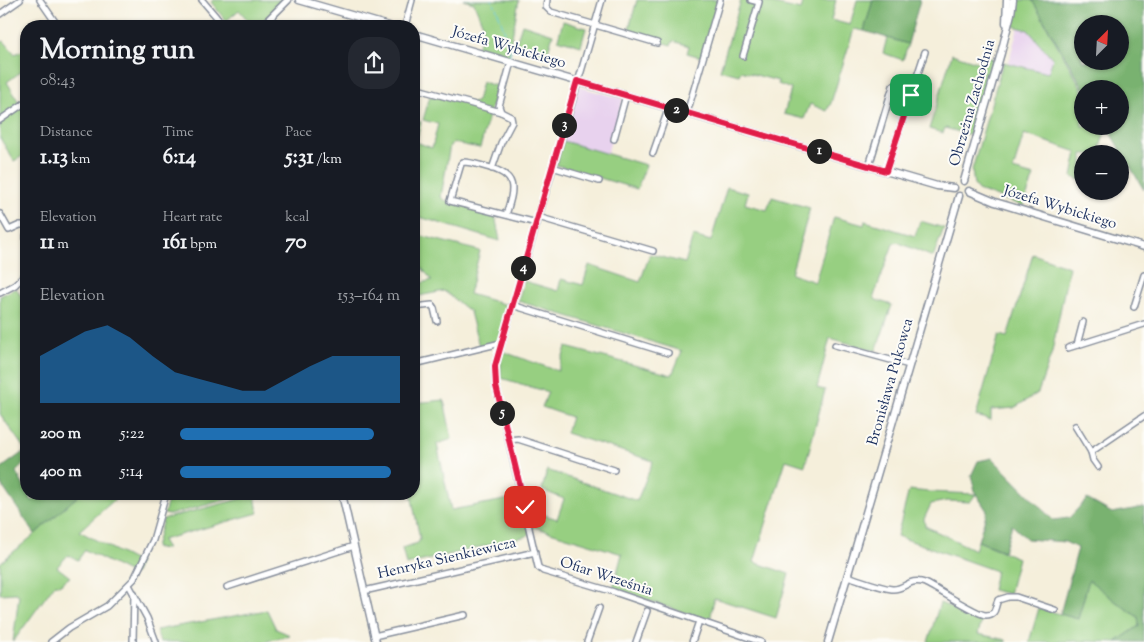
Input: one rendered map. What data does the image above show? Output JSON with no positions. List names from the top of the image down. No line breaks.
{"streets":{"street":["Józefa Wybickiego","Obrzeżna Zachodnia","Bronisława Pukowca","Henryka Sienkiewicza","Ofiar Września"]},"crossings":[["Józefa Wybickiego","Obrzeżna Zachodnia"],["Józefa Wybickiego","Bronisława Pukowca"],["Józefa Wybickiego","Ofiar Września"],["Obrzeżna Zachodnia","Bronisława Pukowca"],["Henryka Sienkiewicza","Ofiar Września"]],"north":"top right","page":{"map_buttons":["+","−"],"heading":["Morning run","08:43"],"pins":["2","3","1","4","5"],"stats":[["Distance","1.13 km"],["Time","6:14"],["Pace","5:31 /km"],["Elevation","11 m"],["Heart rate","161 bpm"],["kcal","70"]],"chart":["Elevation","153–164 m"],"list":[{"name":"200 m","note":"5:22"},{"name":"400 m","note":"5:14"}]}}
